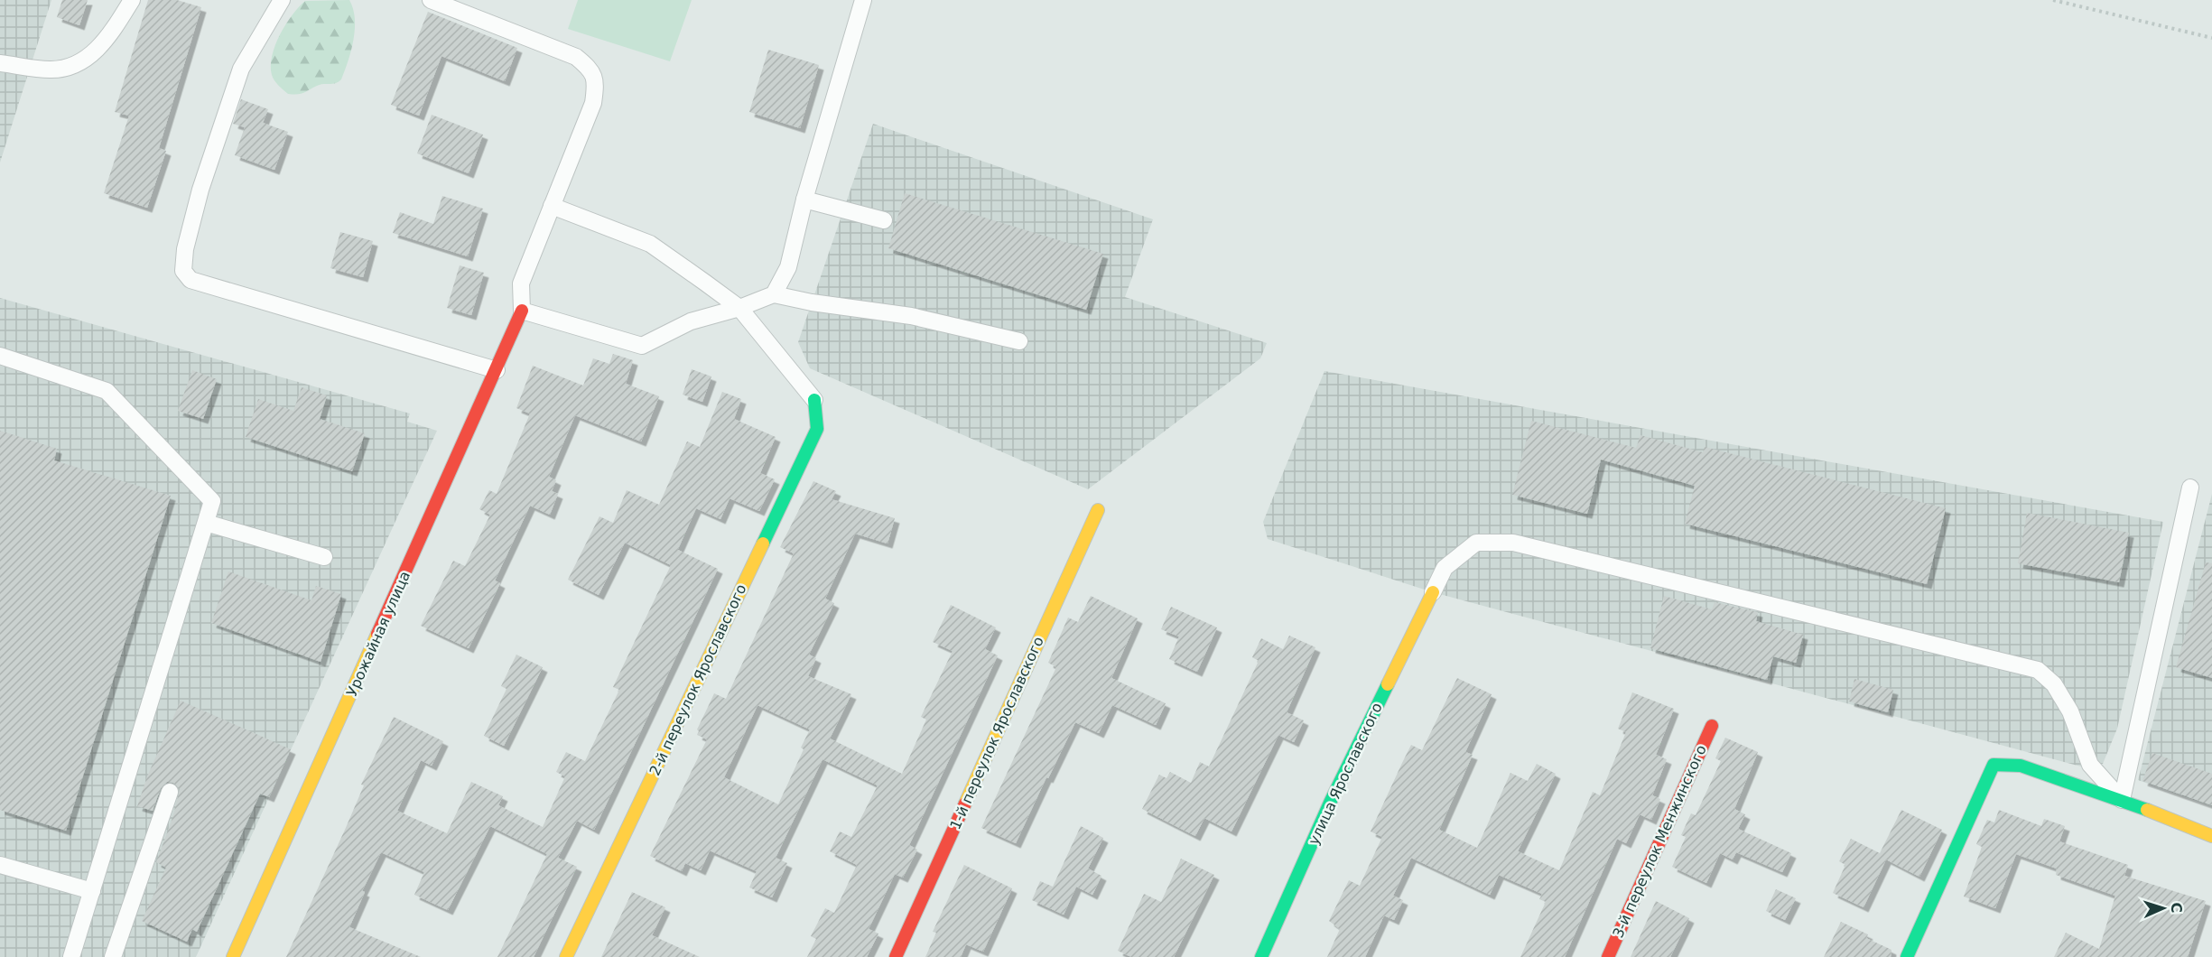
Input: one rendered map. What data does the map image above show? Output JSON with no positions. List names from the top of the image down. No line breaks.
{"streets":{"street":["Урожайная улица","2-й переулок Ярославского","1-й переулок Ярославского","улица Ярославского","3-й переулок Менжинского"]},"north":"right"}
